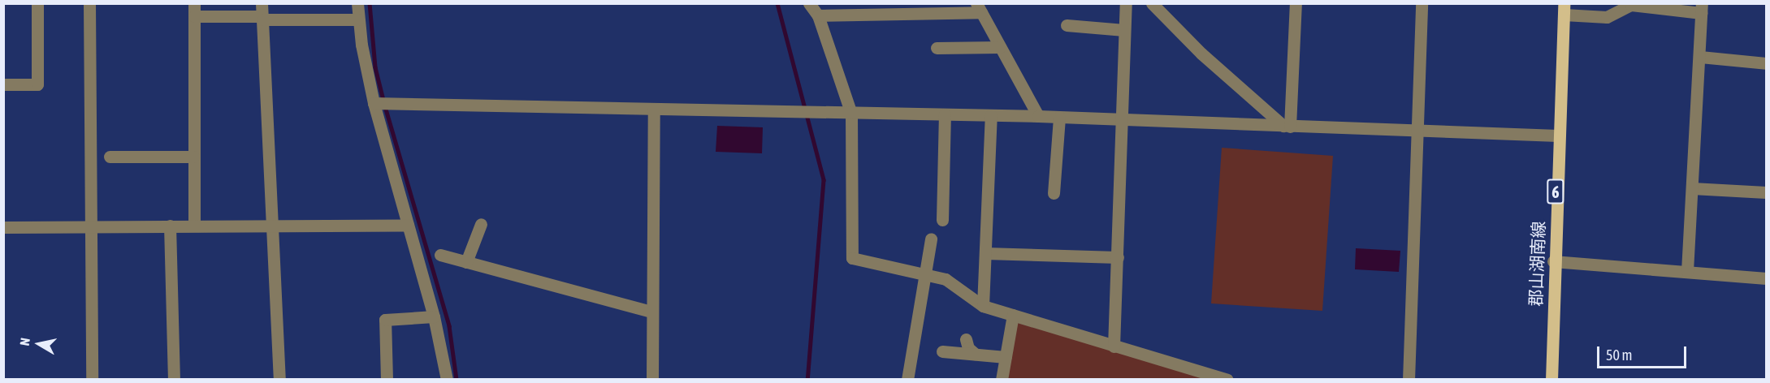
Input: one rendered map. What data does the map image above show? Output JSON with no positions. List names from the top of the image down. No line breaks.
{"streets":{"main road":["6","郡山湖南線"]},"scale_bar":"50 m","north":"left"}
